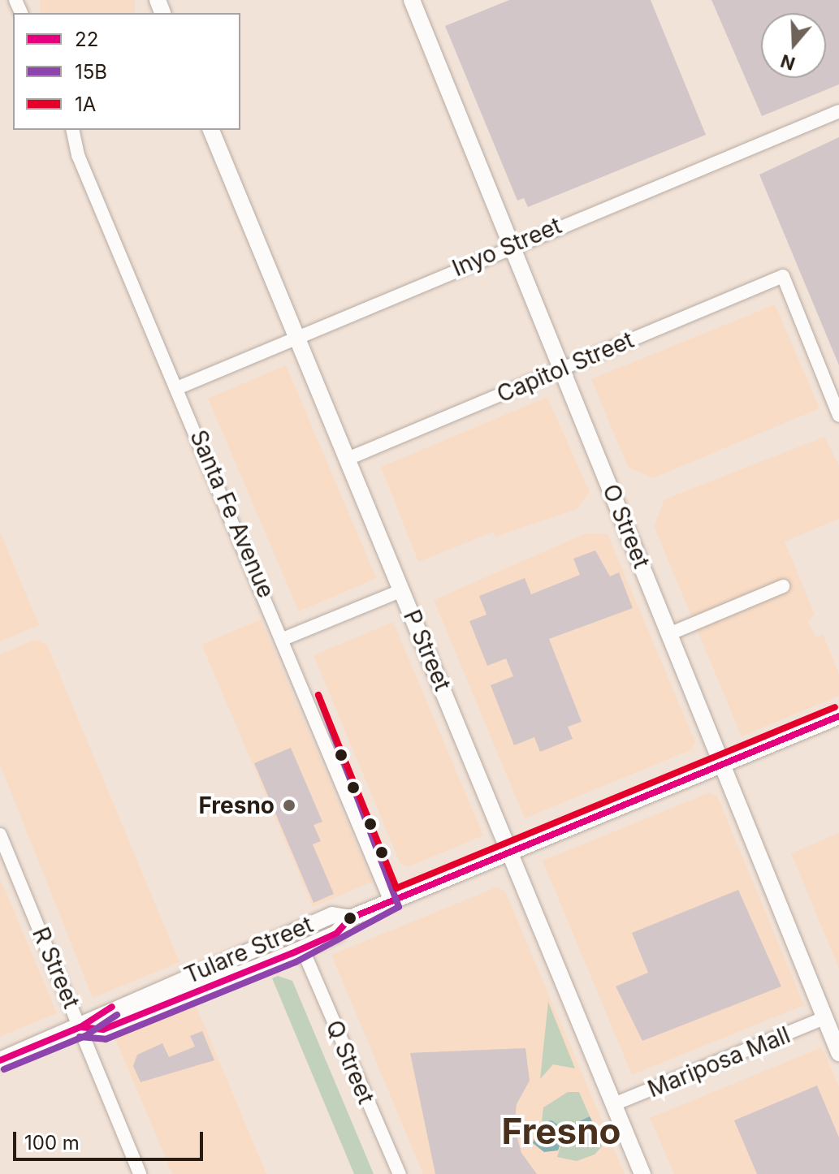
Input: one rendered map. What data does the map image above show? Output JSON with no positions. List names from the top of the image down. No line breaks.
{"streets":{"main road":["O Street","P Street","Tulare Street"],"street":["Inyo Street","Capitol Street","Santa Fe Avenue","R Street","Q Street","Mariposa Mall"]},"crossings":[["Inyo Street","Santa Fe Avenue"],["Inyo Street","O Street"],["Inyo Street","P Street"],["Capitol Street","O Street"],["Capitol Street","P Street"],["Santa Fe Avenue","Tulare Street"],["O Street","Tulare Street"],["O Street","Mariposa Mall"],["P Street","Tulare Street"],["P Street","Mariposa Mall"],["Tulare Street","R Street"],["Tulare Street","Q Street"]],"districts":["Fresno"],"places":["Fresno"],"lines":["transit line 15B","transit line 1A","transit line 22"],"legend":["22","15B","1A"],"scale_bar":"100 m","north":"bottom"}
